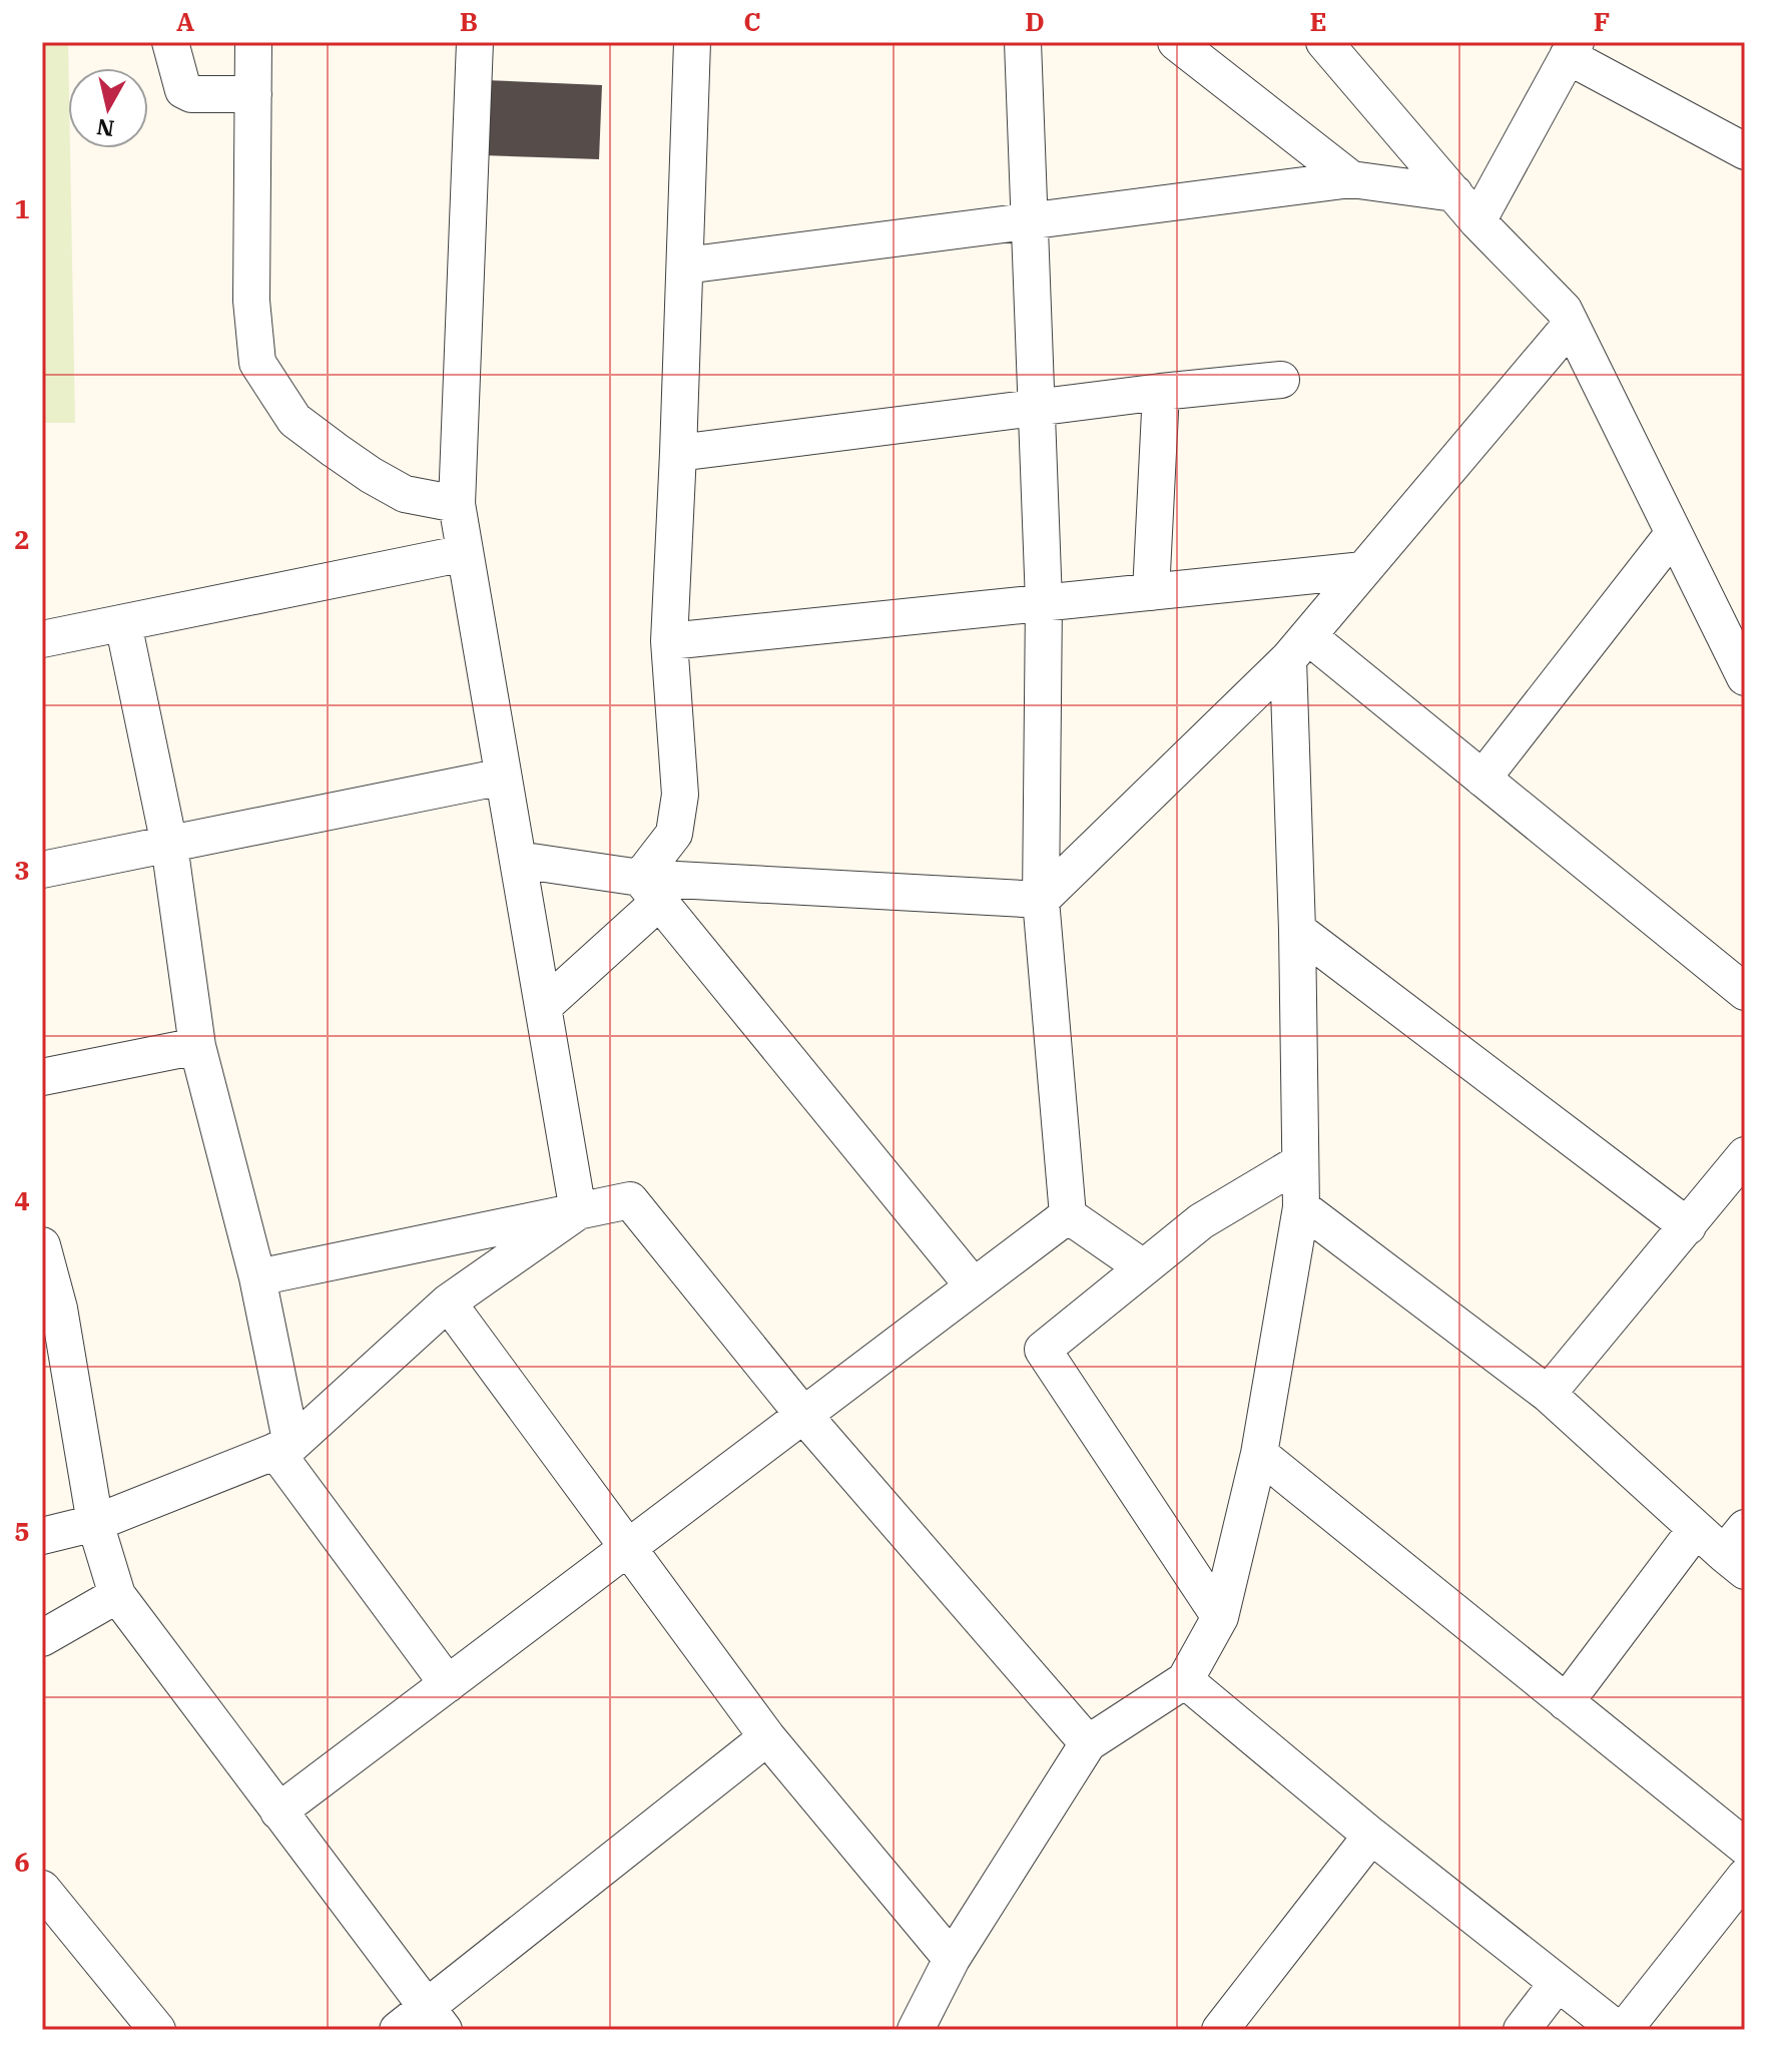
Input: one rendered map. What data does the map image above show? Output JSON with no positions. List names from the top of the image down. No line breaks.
{"north":"bottom","grid":{"columns":["A","B","C","D","E","F"],"rows":["1","2","3","4","5","6"]}}
